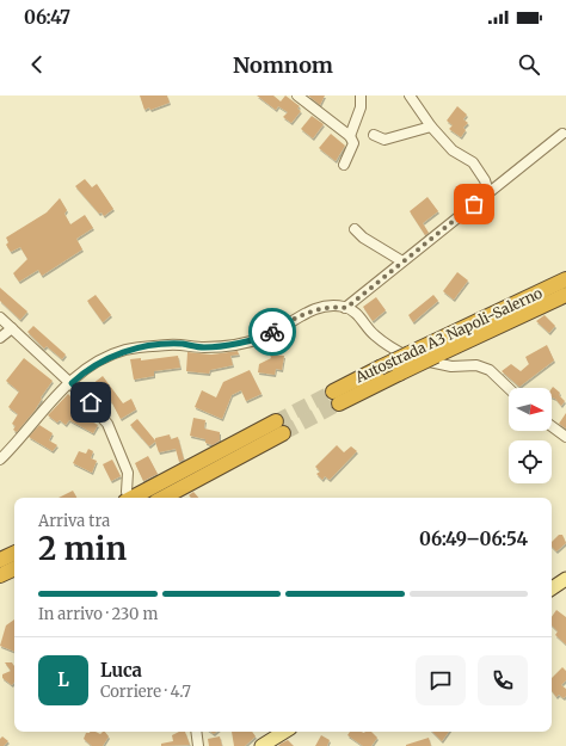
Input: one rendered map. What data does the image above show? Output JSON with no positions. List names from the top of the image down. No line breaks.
{"streets":{"highway":["Autostrada A3 Napoli-Salerno"]},"north":"right","page":{"status":"06:47","header":"Nomnom","heading":["2 min","Arriva tra","06:49–06:54"],"panel":["Luca","Corriere · 4.7"],"bar":"In arrivo · 230 m","round":"L"}}
